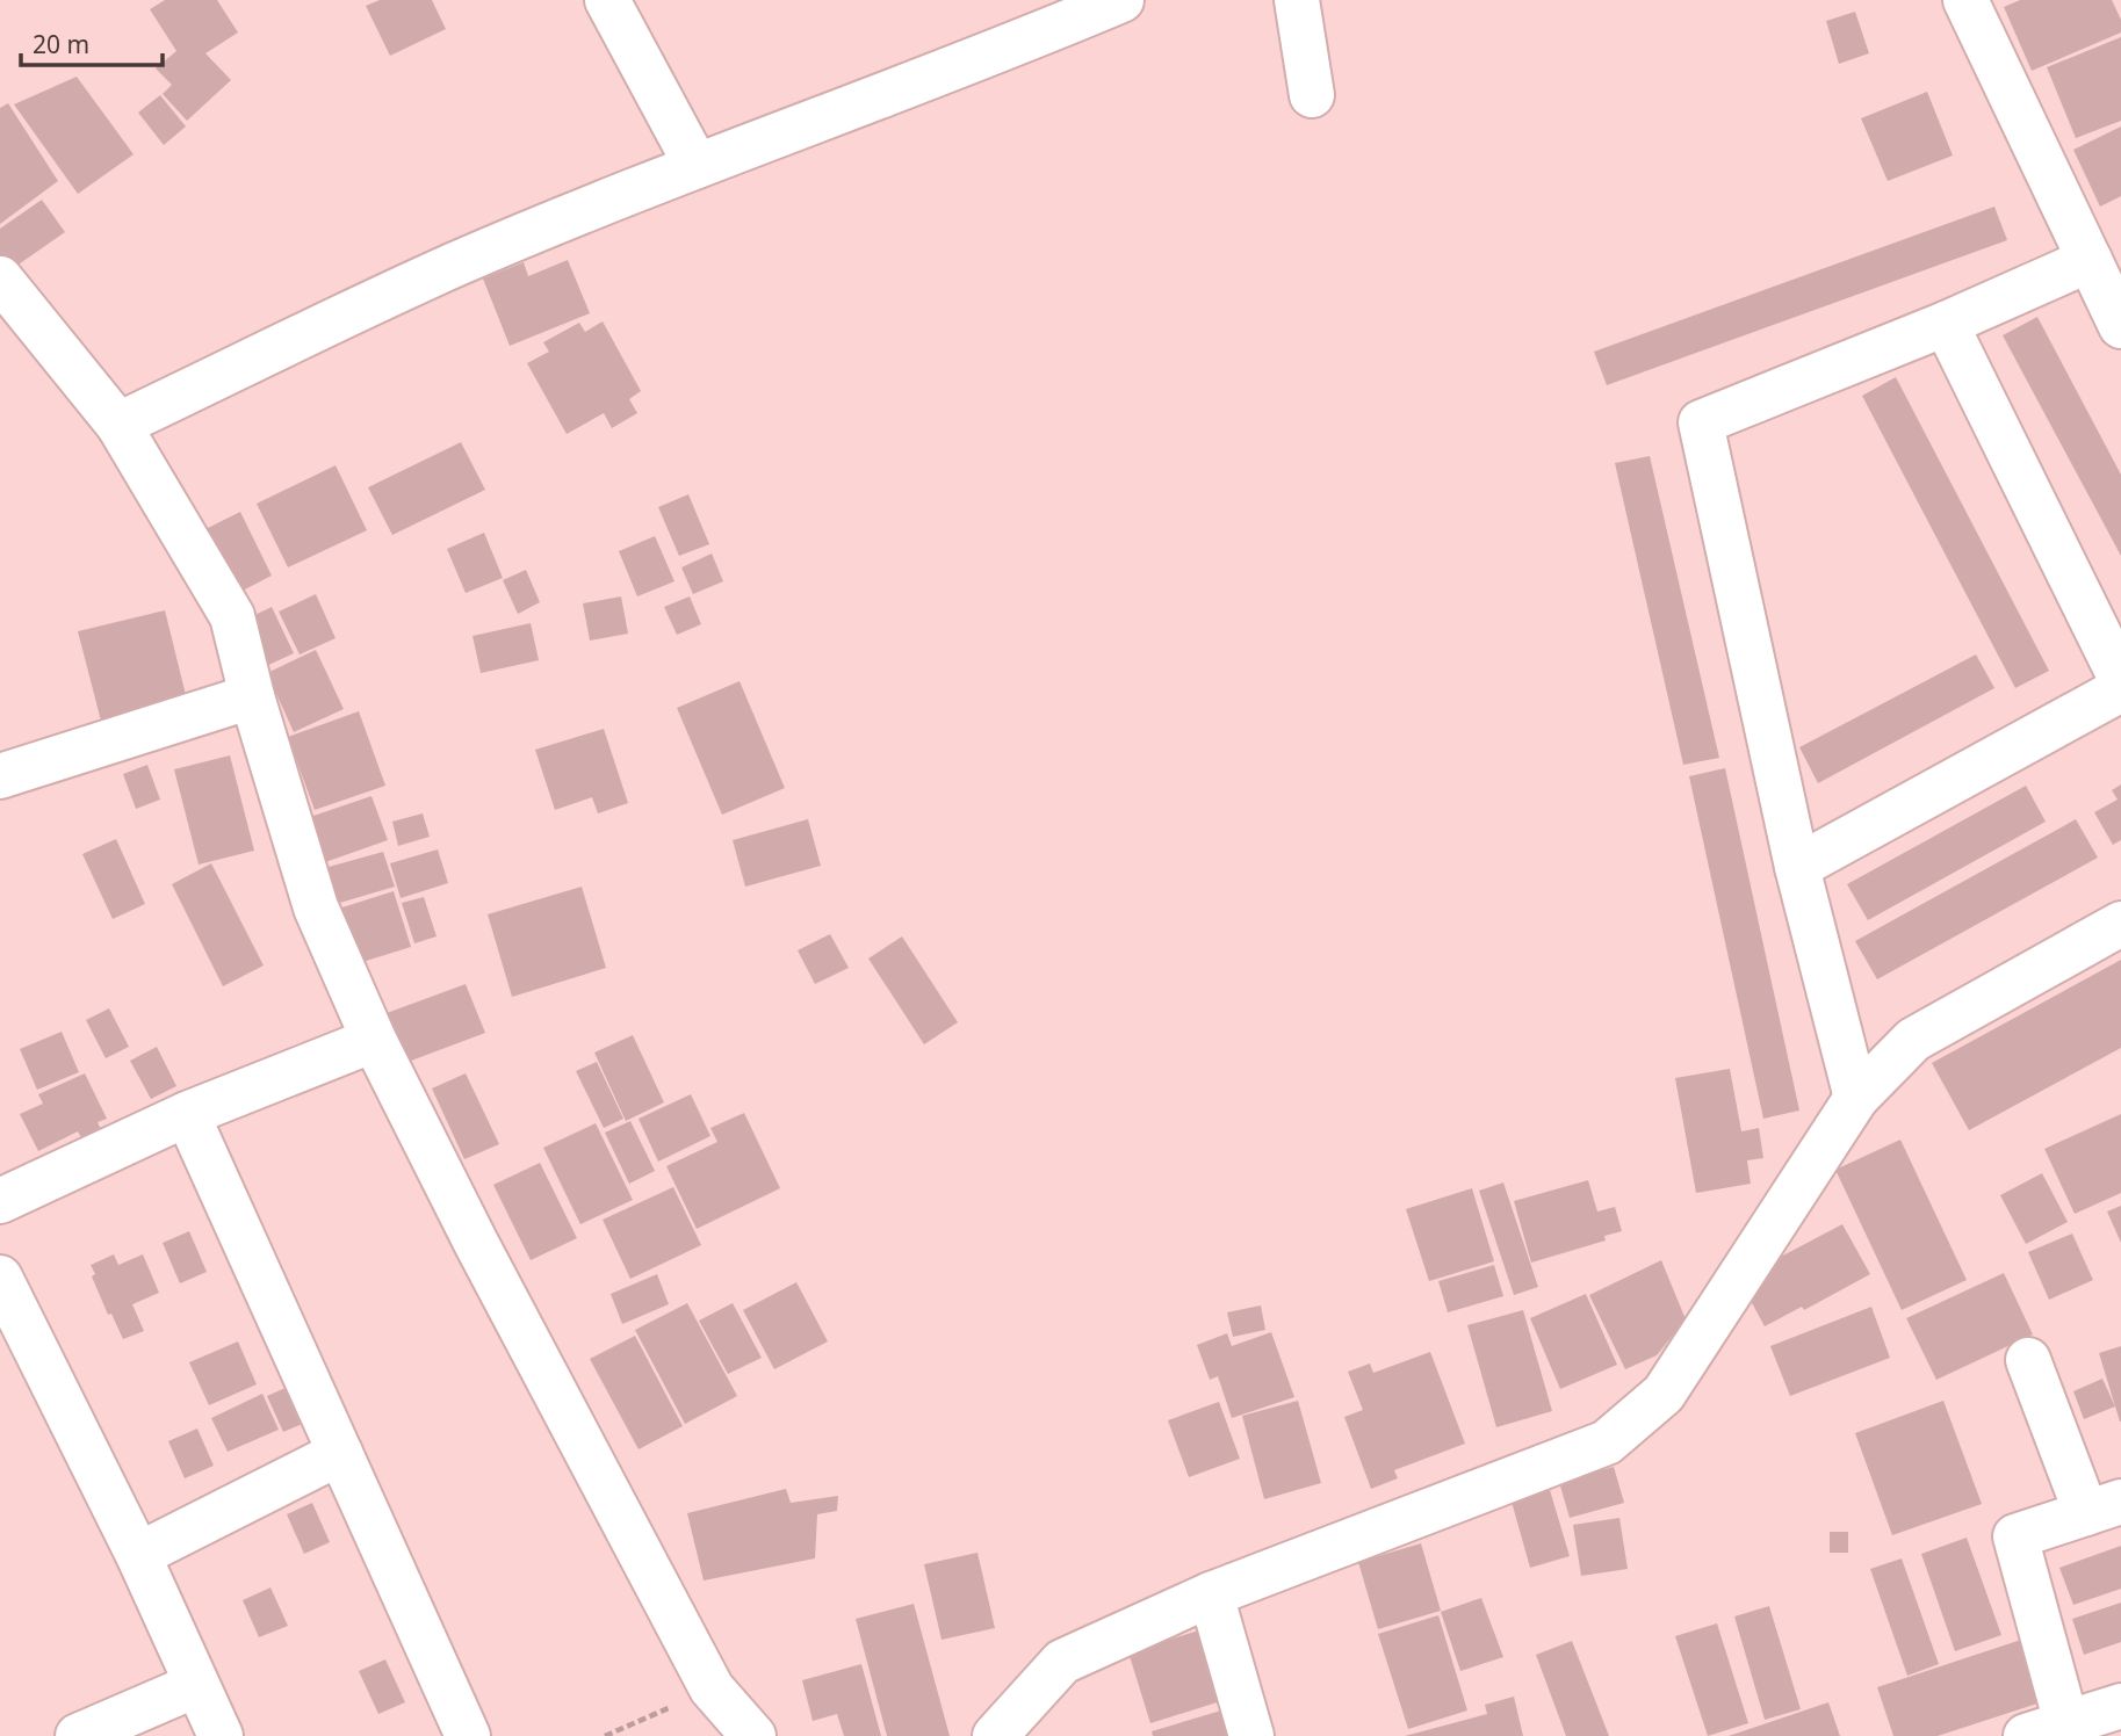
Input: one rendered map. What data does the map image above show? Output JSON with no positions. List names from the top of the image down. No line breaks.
{"scale_bar":"20 m"}
